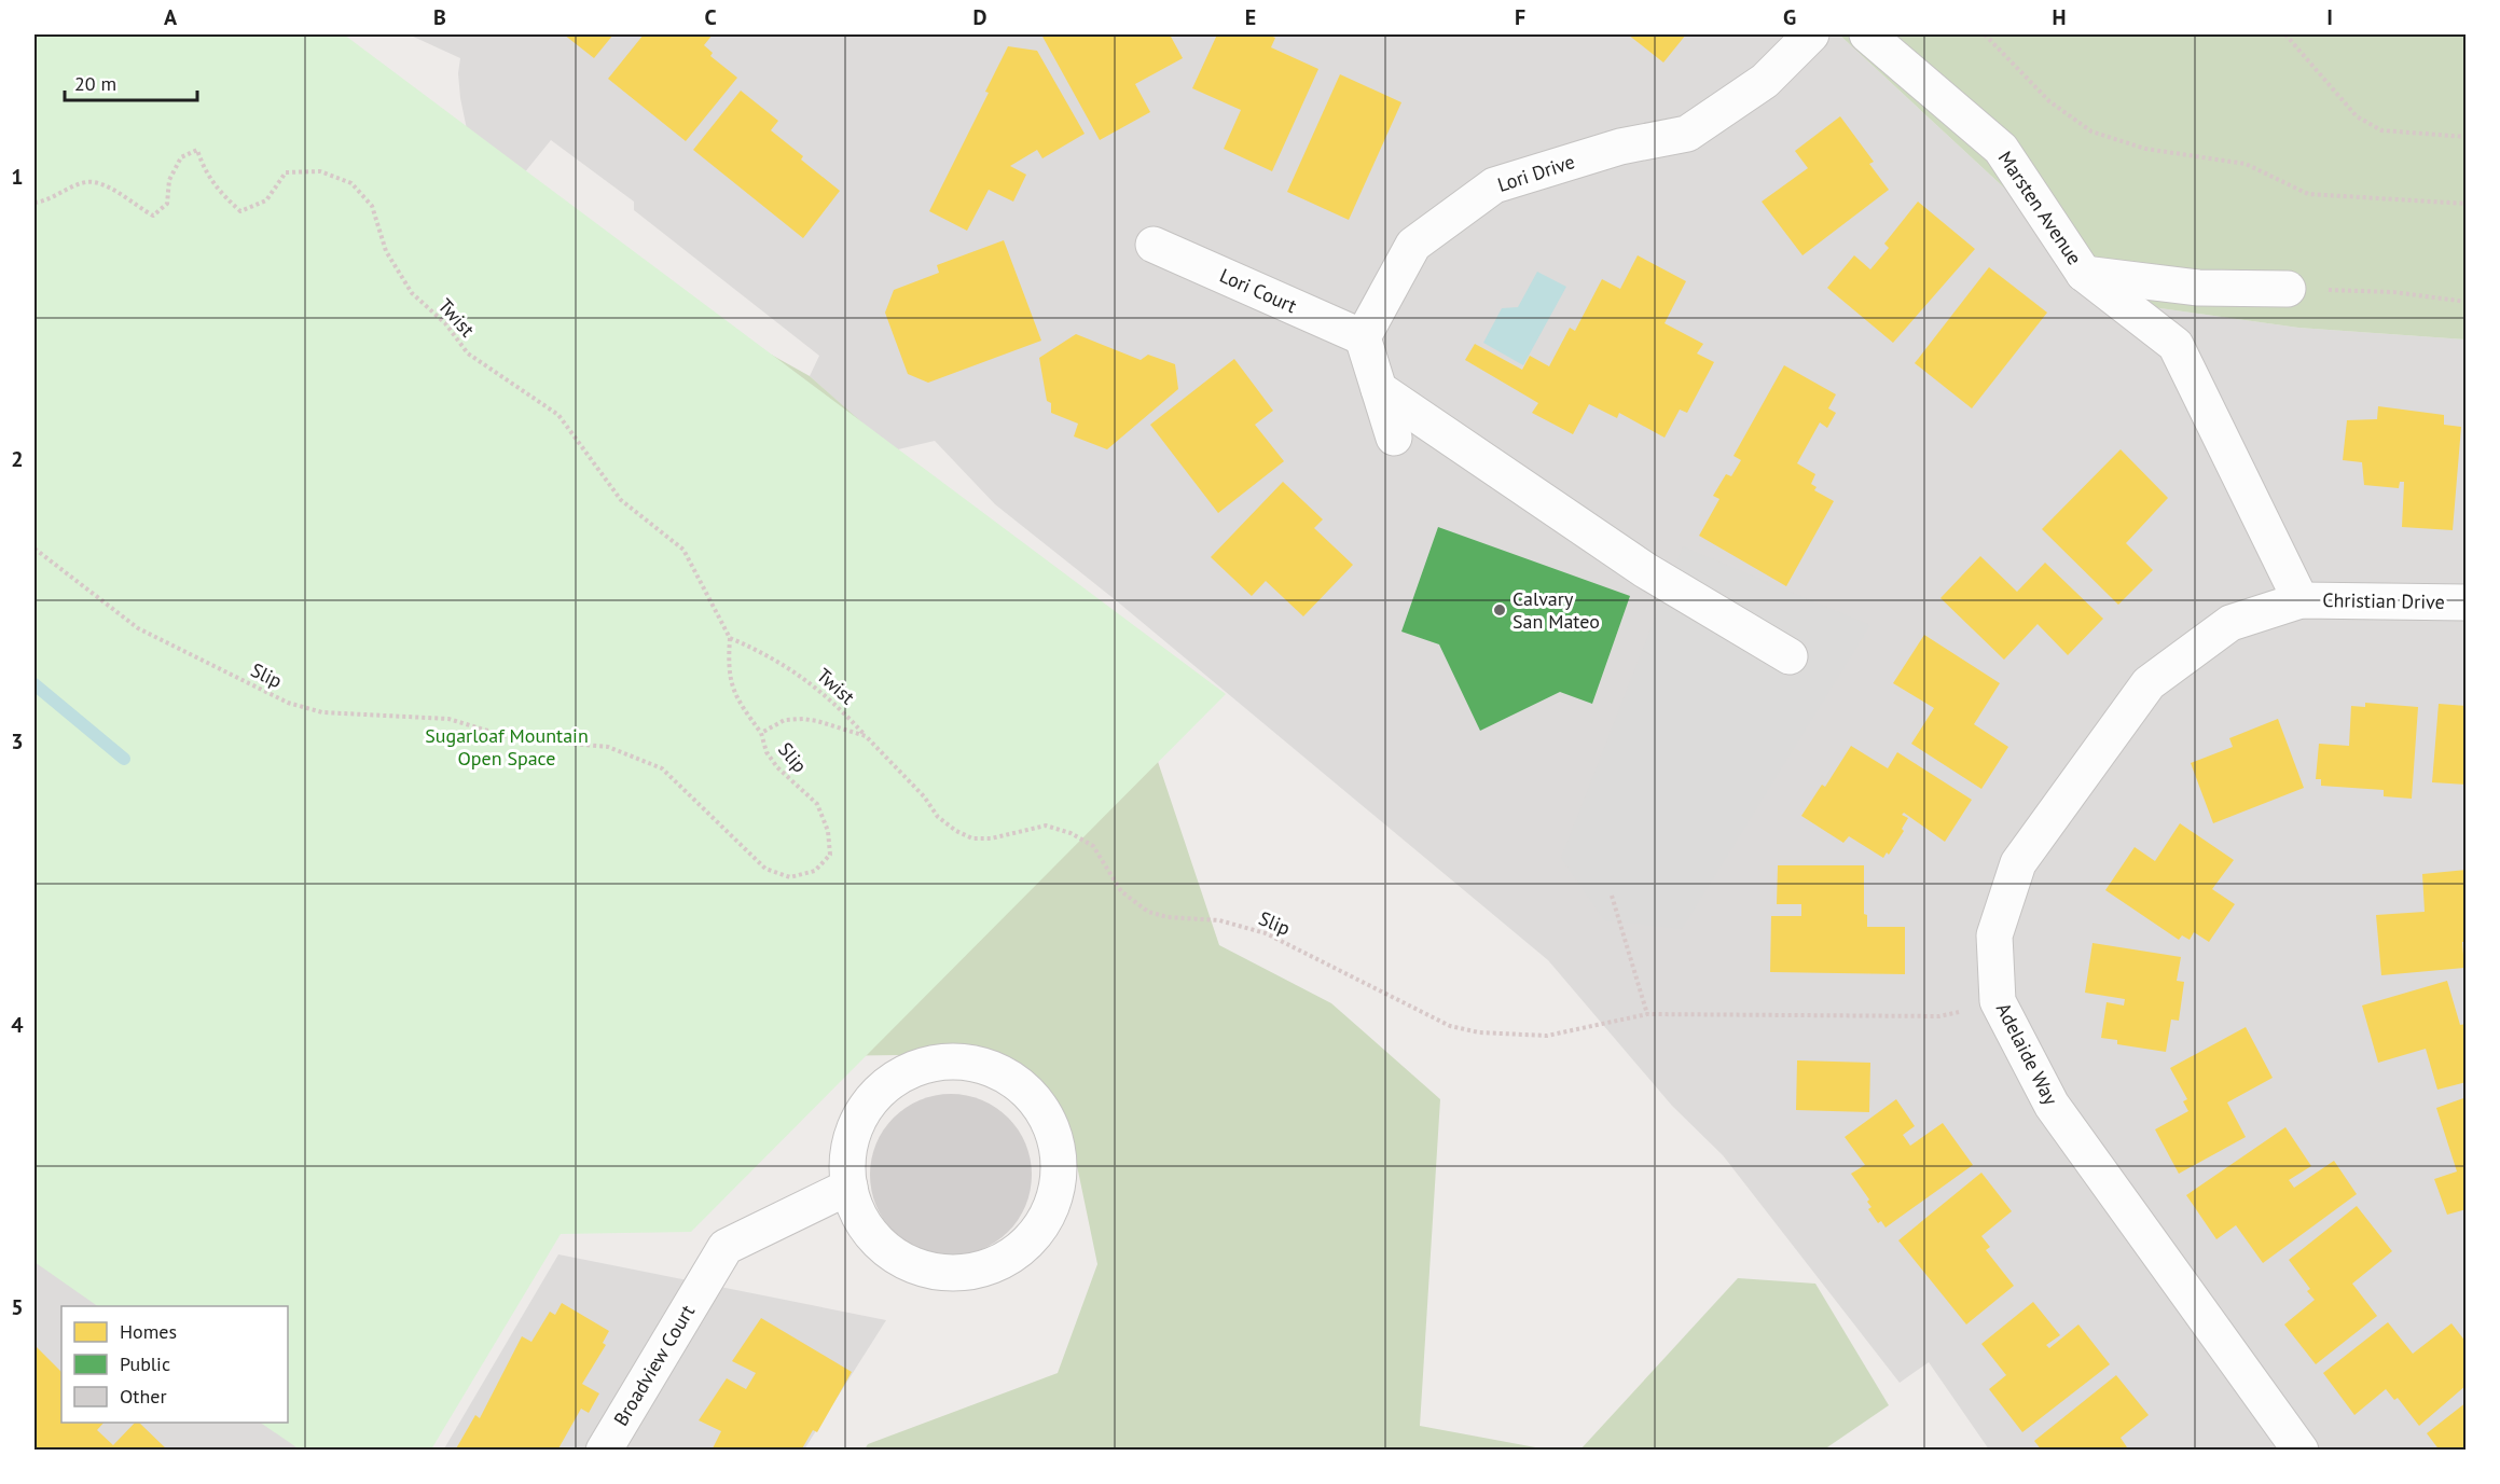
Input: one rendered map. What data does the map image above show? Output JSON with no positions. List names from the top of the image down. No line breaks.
{"streets":{"street":["Lori Drive","Marsten Avenue","Lori Court","Christian Drive","Adelaide Way","Broadview Court"],"path":["Twist","Slip"]},"crossings":[["Lori Drive","Lori Court"],["Marsten Avenue","Christian Drive"],["Marsten Avenue","Adelaide Way"],["Twist","Slip"],["Christian Drive","Adelaide Way"],["Slip","Adelaide Way"]],"parks":["Sugarloaf Mountain Open Space"],"places":["Calvary San Mateo"],"legend":["Homes","Public","Other"],"scale_bar":"20 m","grid":{"columns":["A","B","C","D","E","F","G","H","I"],"rows":["1","2","3","4","5"]}}
